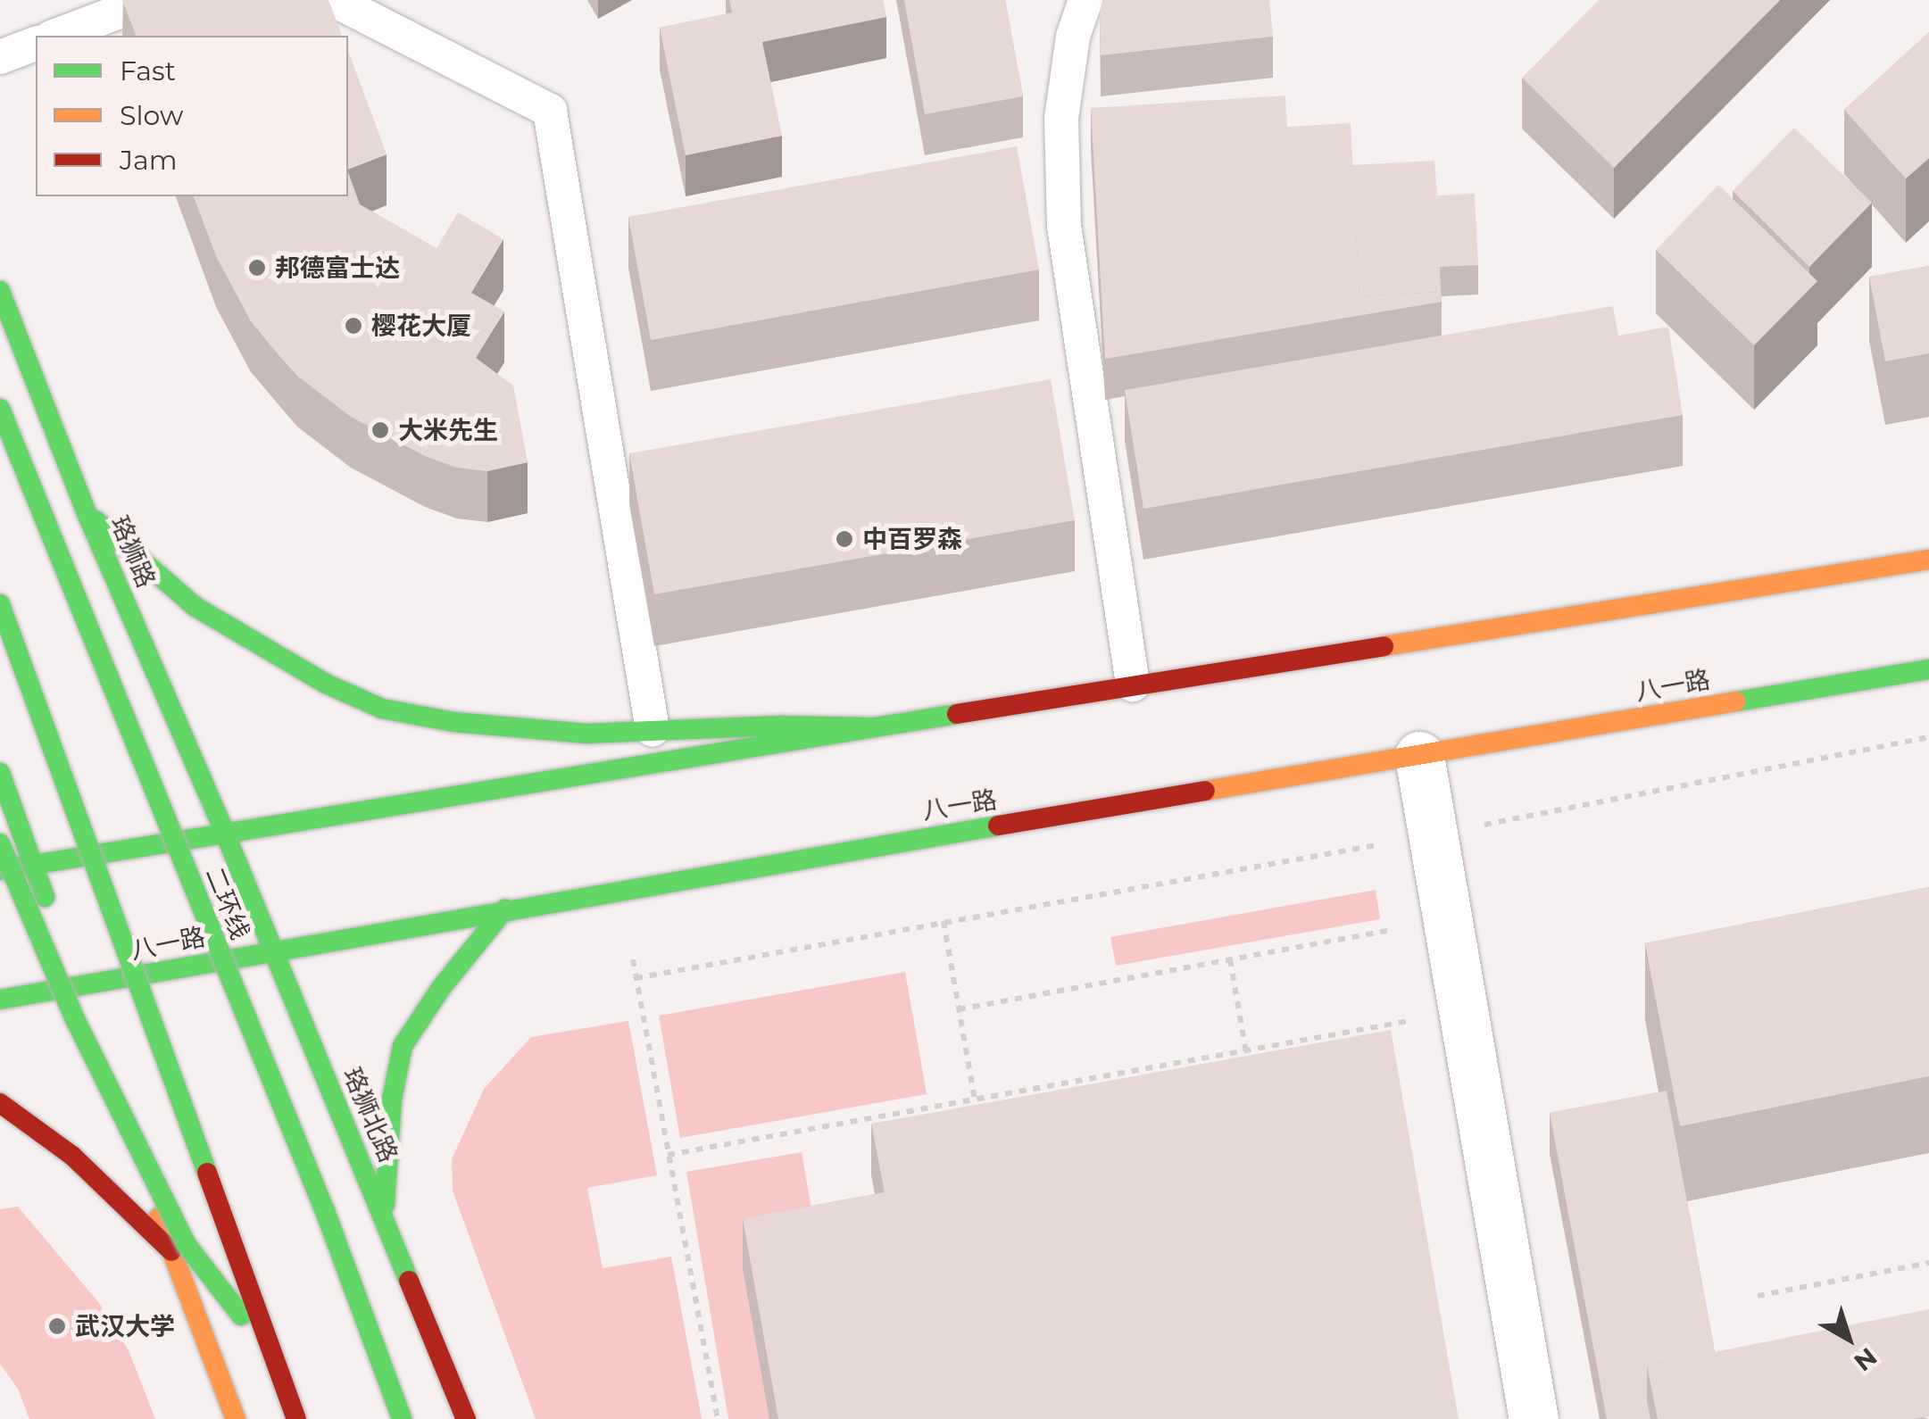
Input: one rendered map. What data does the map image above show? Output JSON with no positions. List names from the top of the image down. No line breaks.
{"streets":{"main road":["珞狮路","八一路","二环线","珞狮北路"]},"crossings":[["珞狮路","珞狮北路"],["八一路","珞狮北路"]],"places":["邦德富士达","樱花大厦","大米先生","中百罗森","武汉大学"],"legend":["Fast","Slow","Jam"],"north":"bottom right"}
